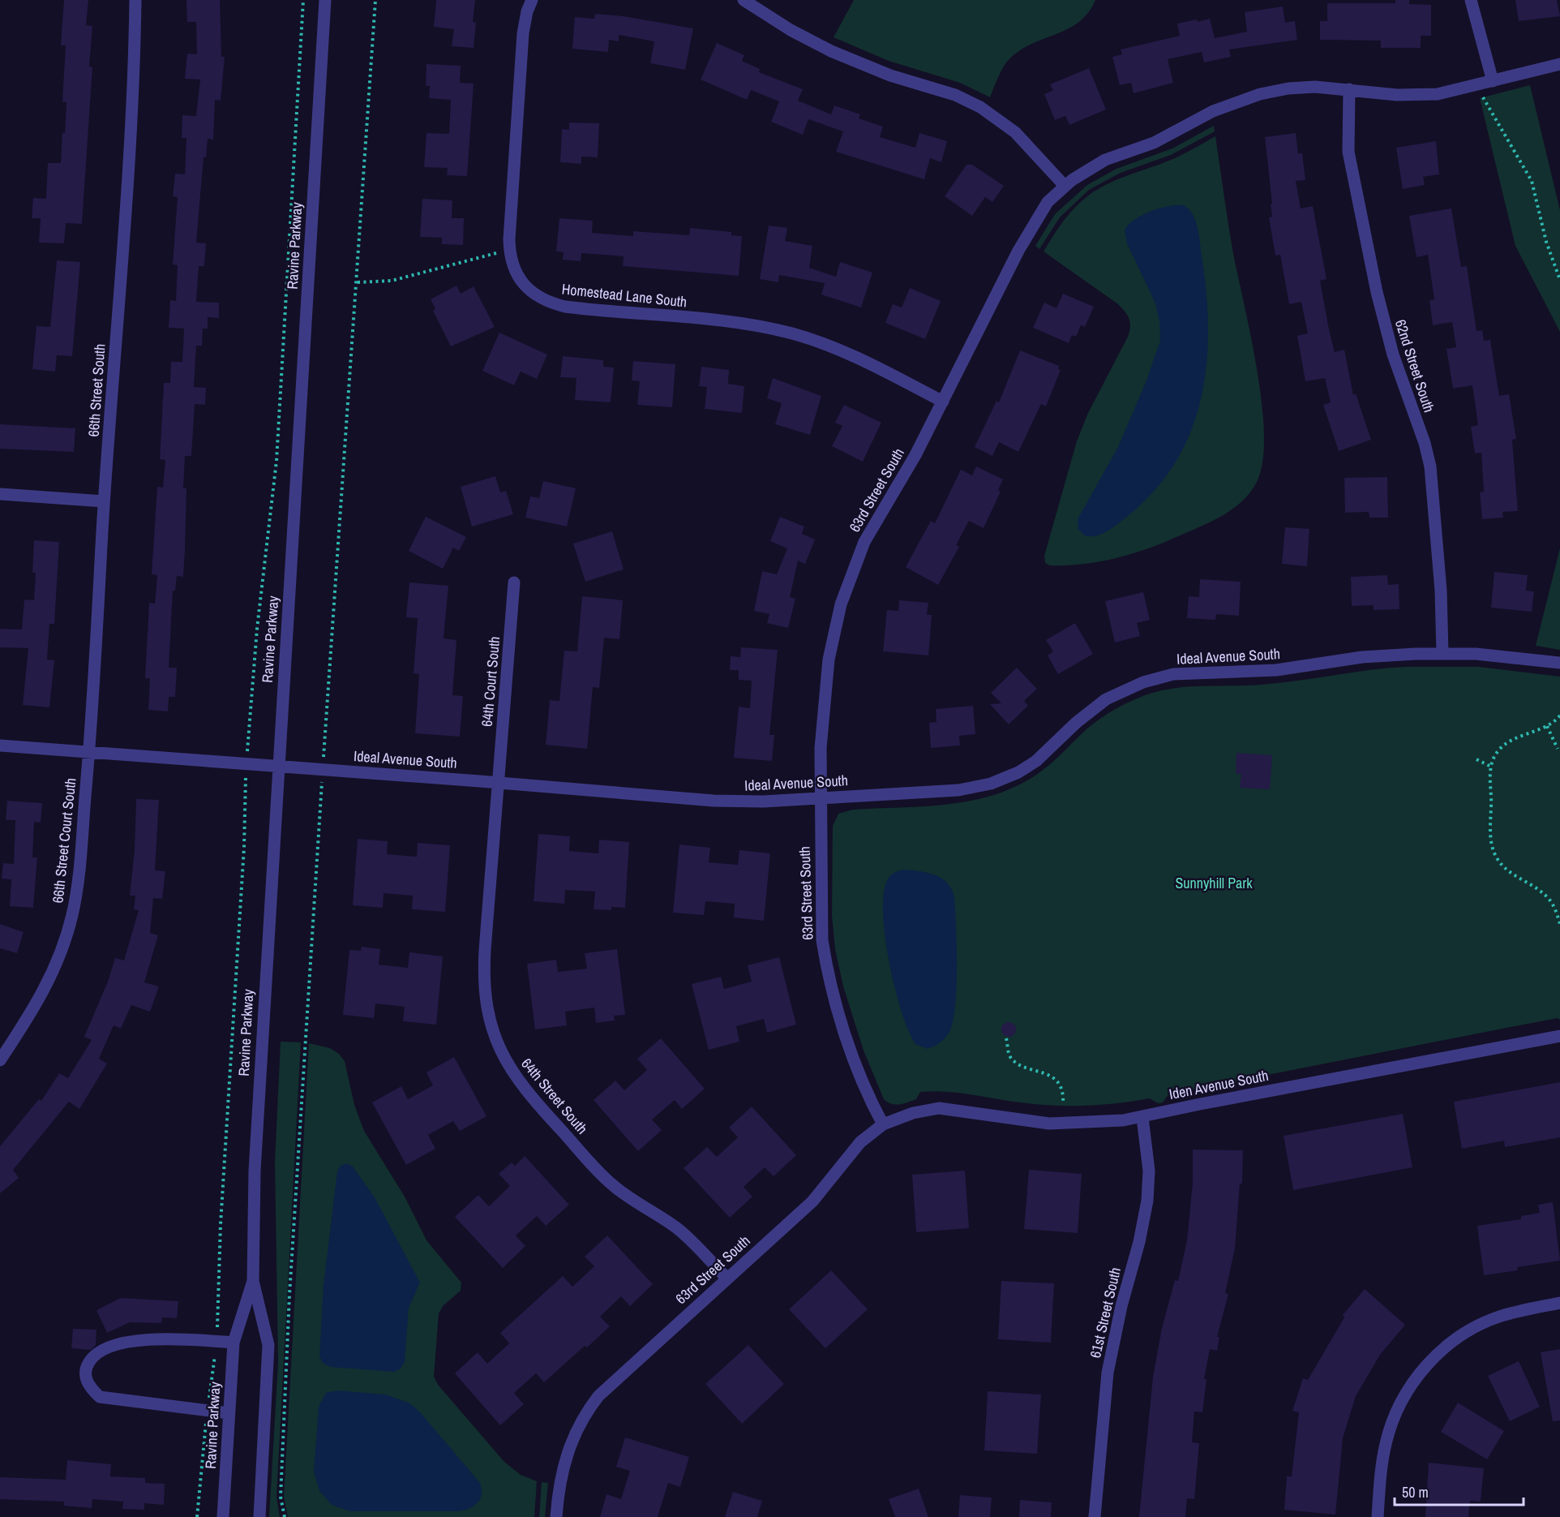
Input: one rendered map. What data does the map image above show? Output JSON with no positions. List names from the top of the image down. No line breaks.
{"streets":{"street":["Ravine Parkway","Homestead Lane South","62nd Street South","66th Street South","63rd Street South","Ideal Avenue South","64th Court South","66th Street Court South","Iden Avenue South","64th Street South","61st Street South"]},"crossings":[["Ravine Parkway","Ideal Avenue South"],["Homestead Lane South","63rd Street South"],["62nd Street South","63rd Street South"],["62nd Street South","Ideal Avenue South"],["66th Street South","Ideal Avenue South"],["66th Street South","66th Street Court South"],["63rd Street South","Ideal Avenue South"],["63rd Street South","Iden Avenue South"],["63rd Street South","64th Street South"],["Ideal Avenue South","64th Court South"],["Ideal Avenue South","66th Street Court South"],["Ideal Avenue South","64th Street South"],["64th Court South","64th Street South"],["Iden Avenue South","61st Street South"]],"parks":["Sunnyhill Park"],"scale_bar":"50 m"}
